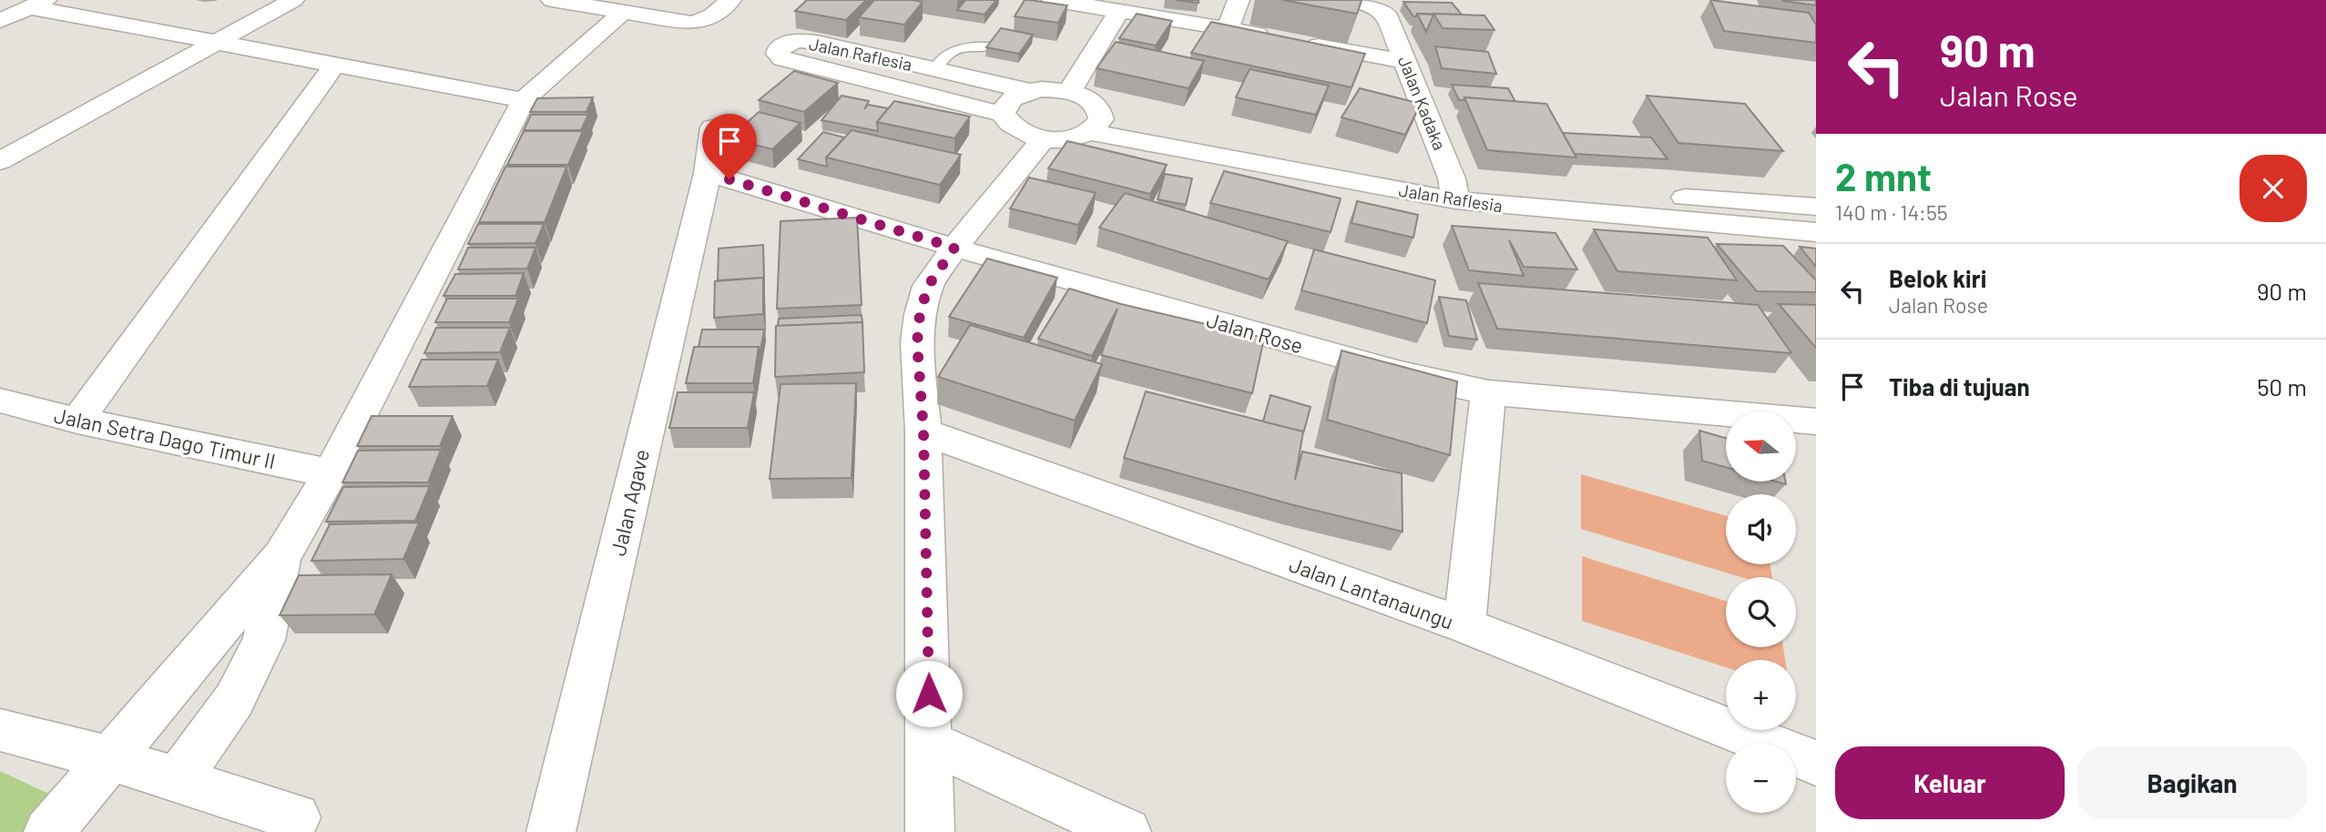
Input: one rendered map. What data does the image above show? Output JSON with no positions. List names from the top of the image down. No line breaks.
{"streets":{"street":["Jalan Raflesia","Jalan Kadaka","Jalan Rose","Jalan Setra Dago Timur II","Jalan Agave","Jalan Lantanaungu"]},"crossings":[["Jalan Raflesia","Jalan Kadaka"],["Jalan Rose","Jalan Agave"]],"north":"left","page":{"turn":["90 m","Jalan Rose"],"heading":["2 mnt","140 m · 14:55"],"list":[{"name":"Belok kiri","note":"Jalan Rose","value":"90 m"},{"name":"Tiba di tujuan","value":"50 m"}],"map_buttons":["+","−"],"buttons":["Keluar","Bagikan"]}}
